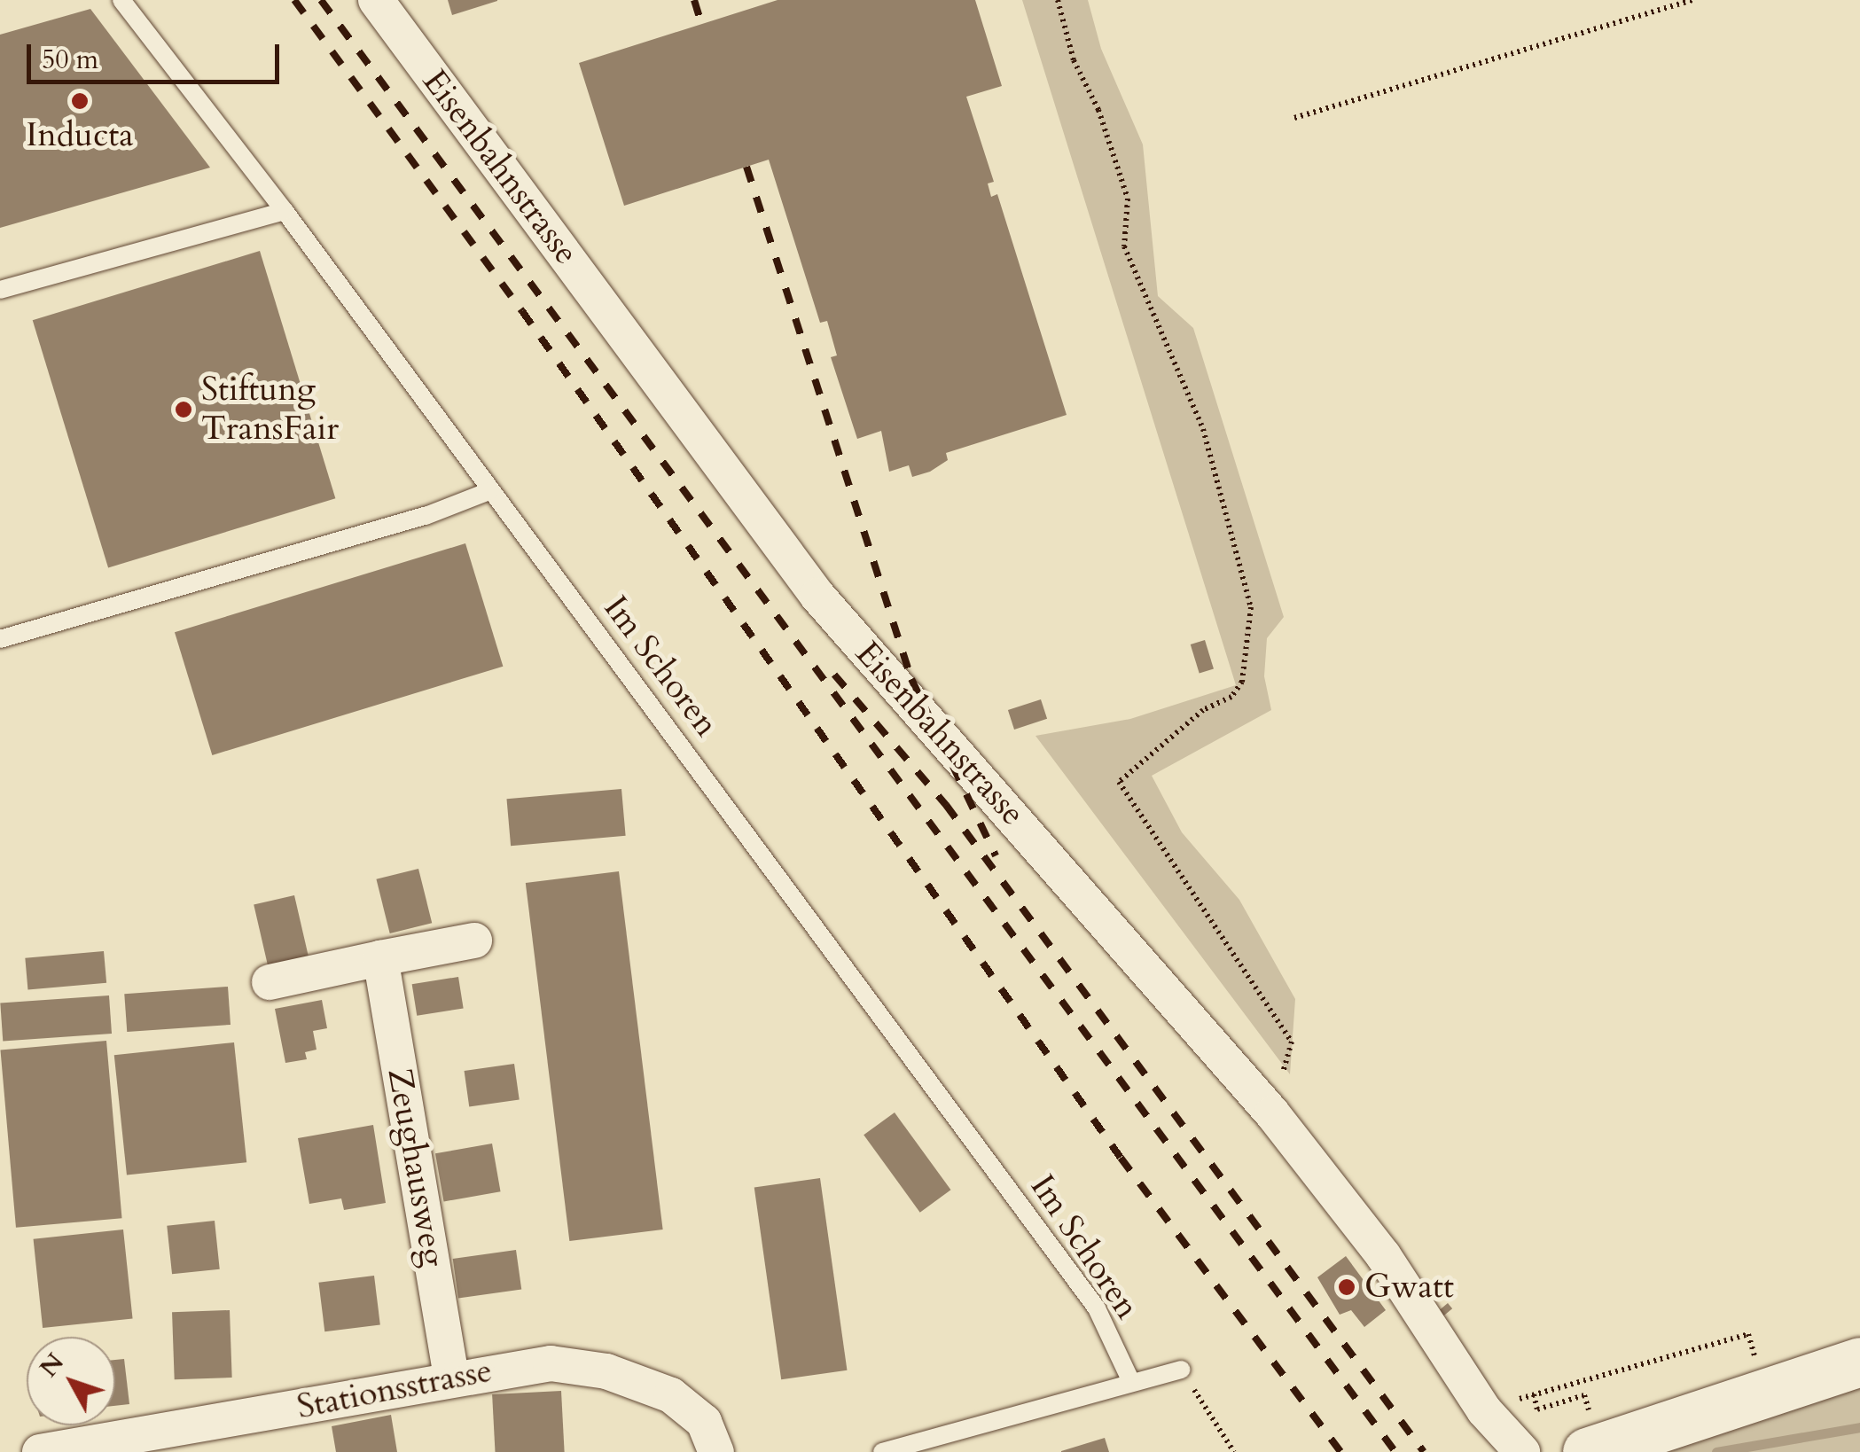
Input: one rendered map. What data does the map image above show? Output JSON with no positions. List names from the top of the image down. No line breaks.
{"streets":{"street":["Eisenbahnstrasse","Zeughausweg","Stationsstrasse"],"lane":["Im Schoren"]},"crossings":[["Zeughausweg","Stationsstrasse"]],"places":["Inducta","Stiftung TransFair","Gwatt"],"scale_bar":"50 m","north":"top left"}
